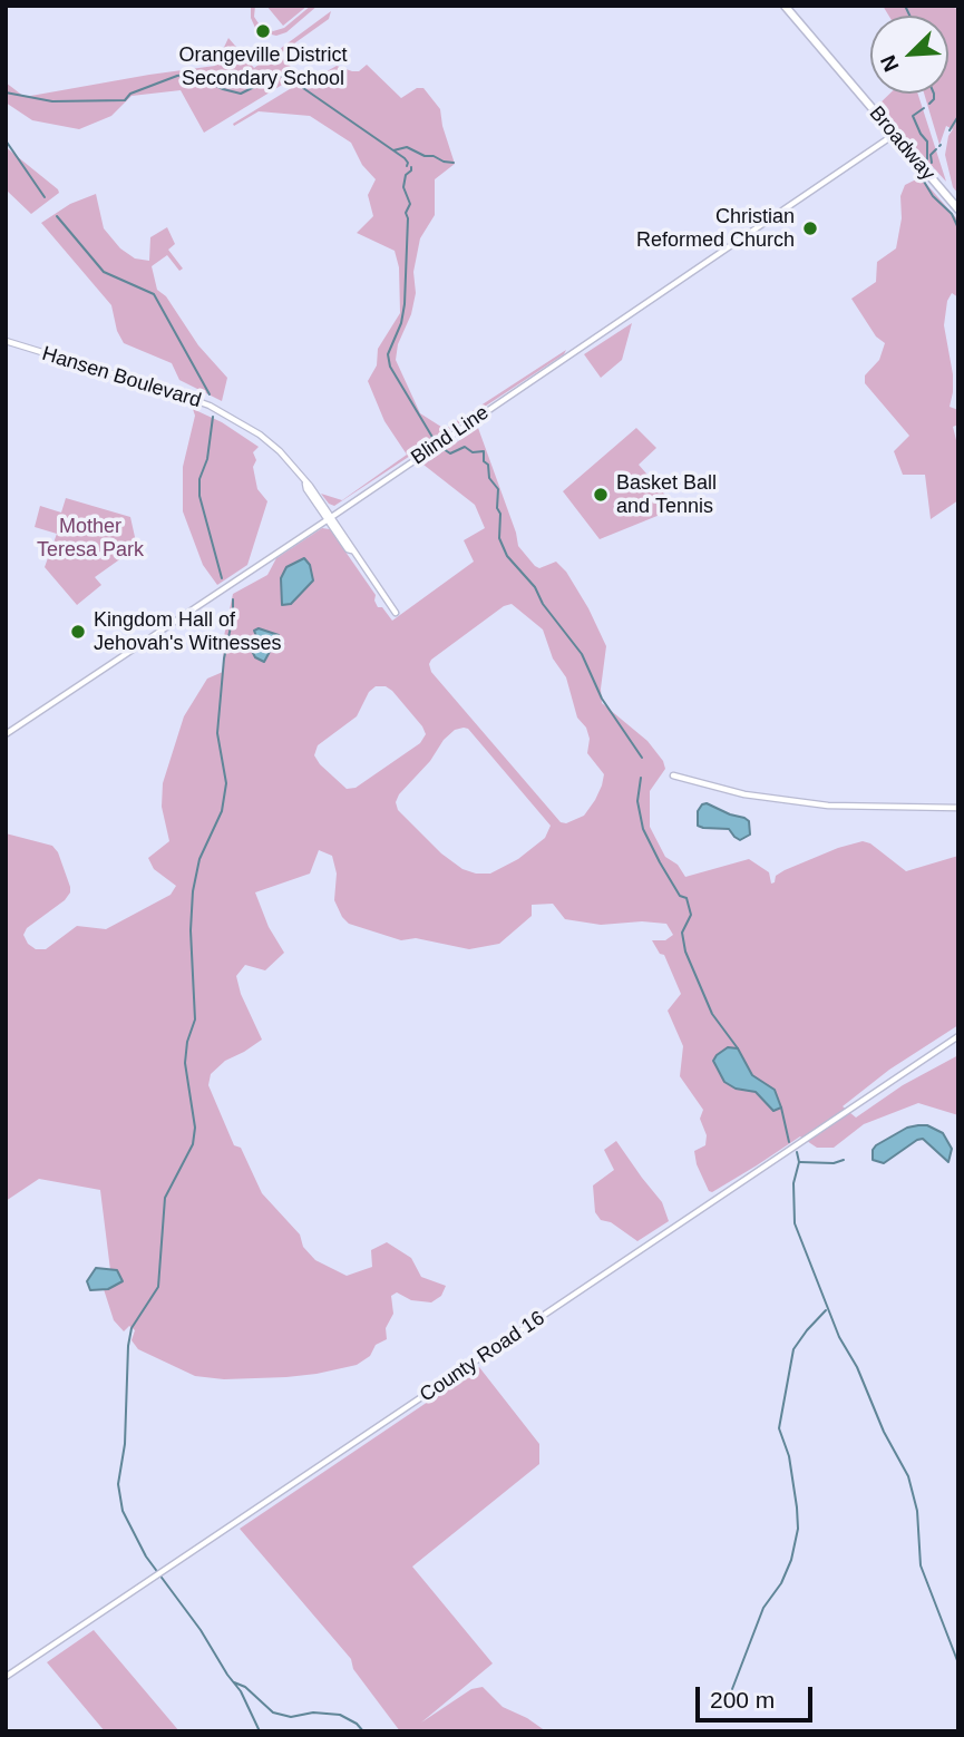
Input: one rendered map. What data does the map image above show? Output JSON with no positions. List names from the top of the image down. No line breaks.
{"streets":{"main road":["Broadway"],"street":["Hansen Boulevard","Blind Line","County Road 16"]},"crossings":[["Broadway","Blind Line"],["Hansen Boulevard","Blind Line"]],"parks":["Mother Teresa Park"],"places":["Orangeville District Secondary School","Christian Reformed Church","Basket Ball and Tennis","Kingdom Hall of Jehovah's Witnesses"],"scale_bar":"200 m","north":"bottom left"}
